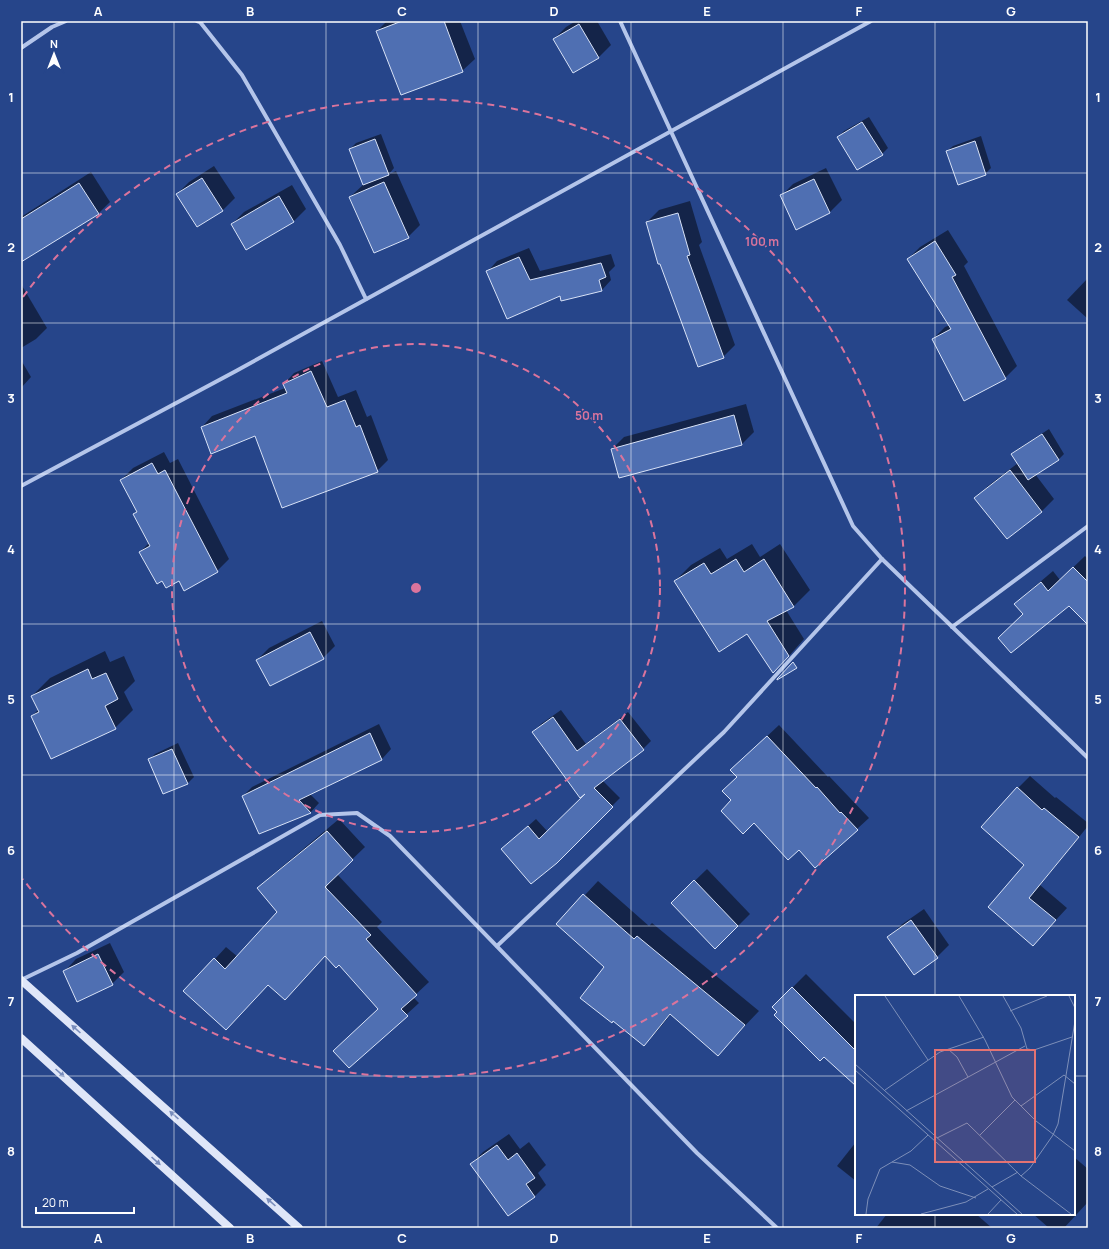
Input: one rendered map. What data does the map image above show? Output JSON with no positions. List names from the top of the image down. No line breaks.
{"scale_bar":"20 m","north":"top","grid":{"columns":["A","B","C","D","E","F","G"],"rows":["1","2","3","4","5","6","7","8"]},"rings":["100 m","50 m"]}
